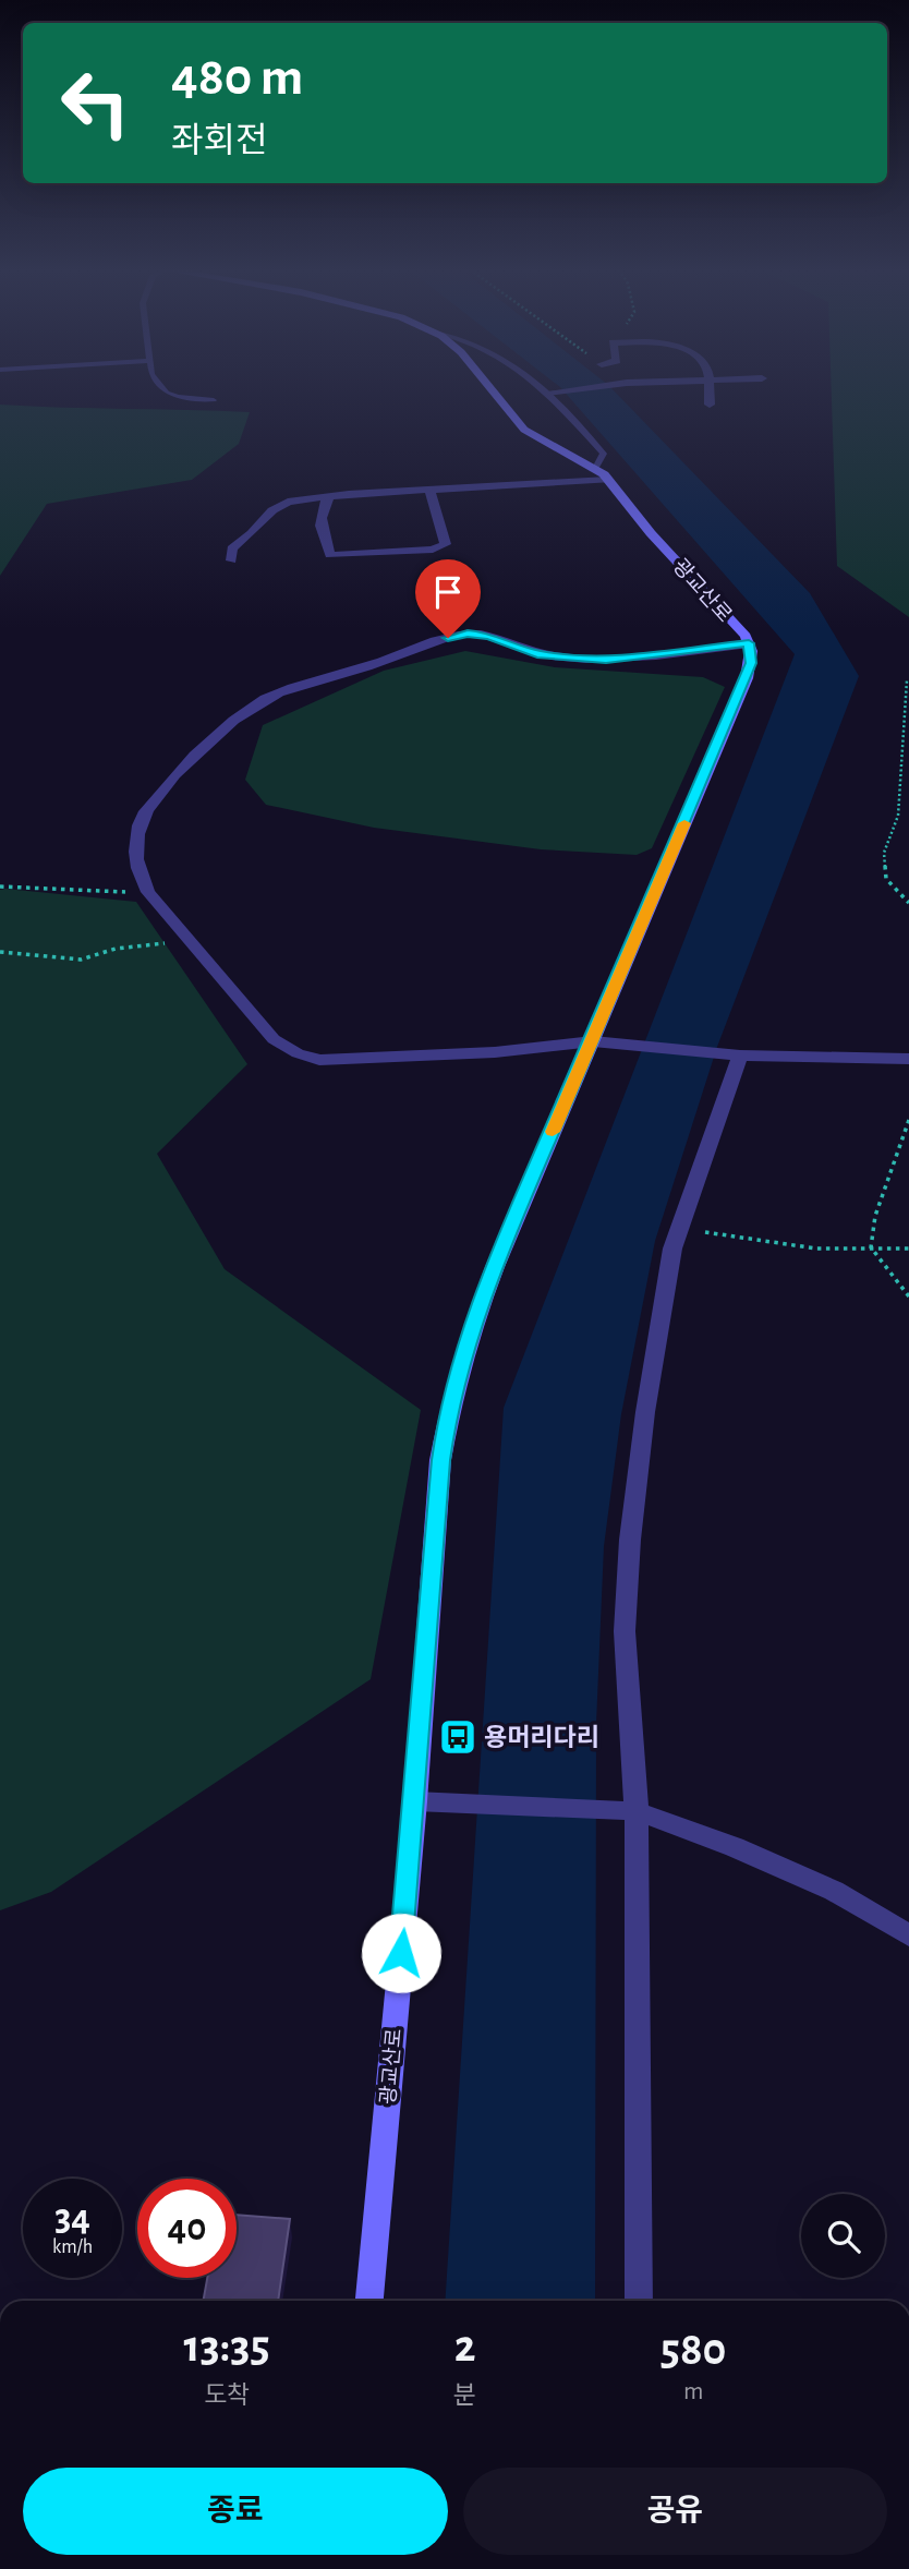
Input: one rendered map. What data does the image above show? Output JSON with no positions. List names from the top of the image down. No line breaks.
{"streets":{"street":["광교산로"]},"places":{"bus stop":["용머리다리"]},"page":{"turn":["480 m","좌회전"],"speed":"34 km/h","limit":"40","eta":["13:35","도착","2","분","580","m"],"buttons":["종료","공유"]}}
